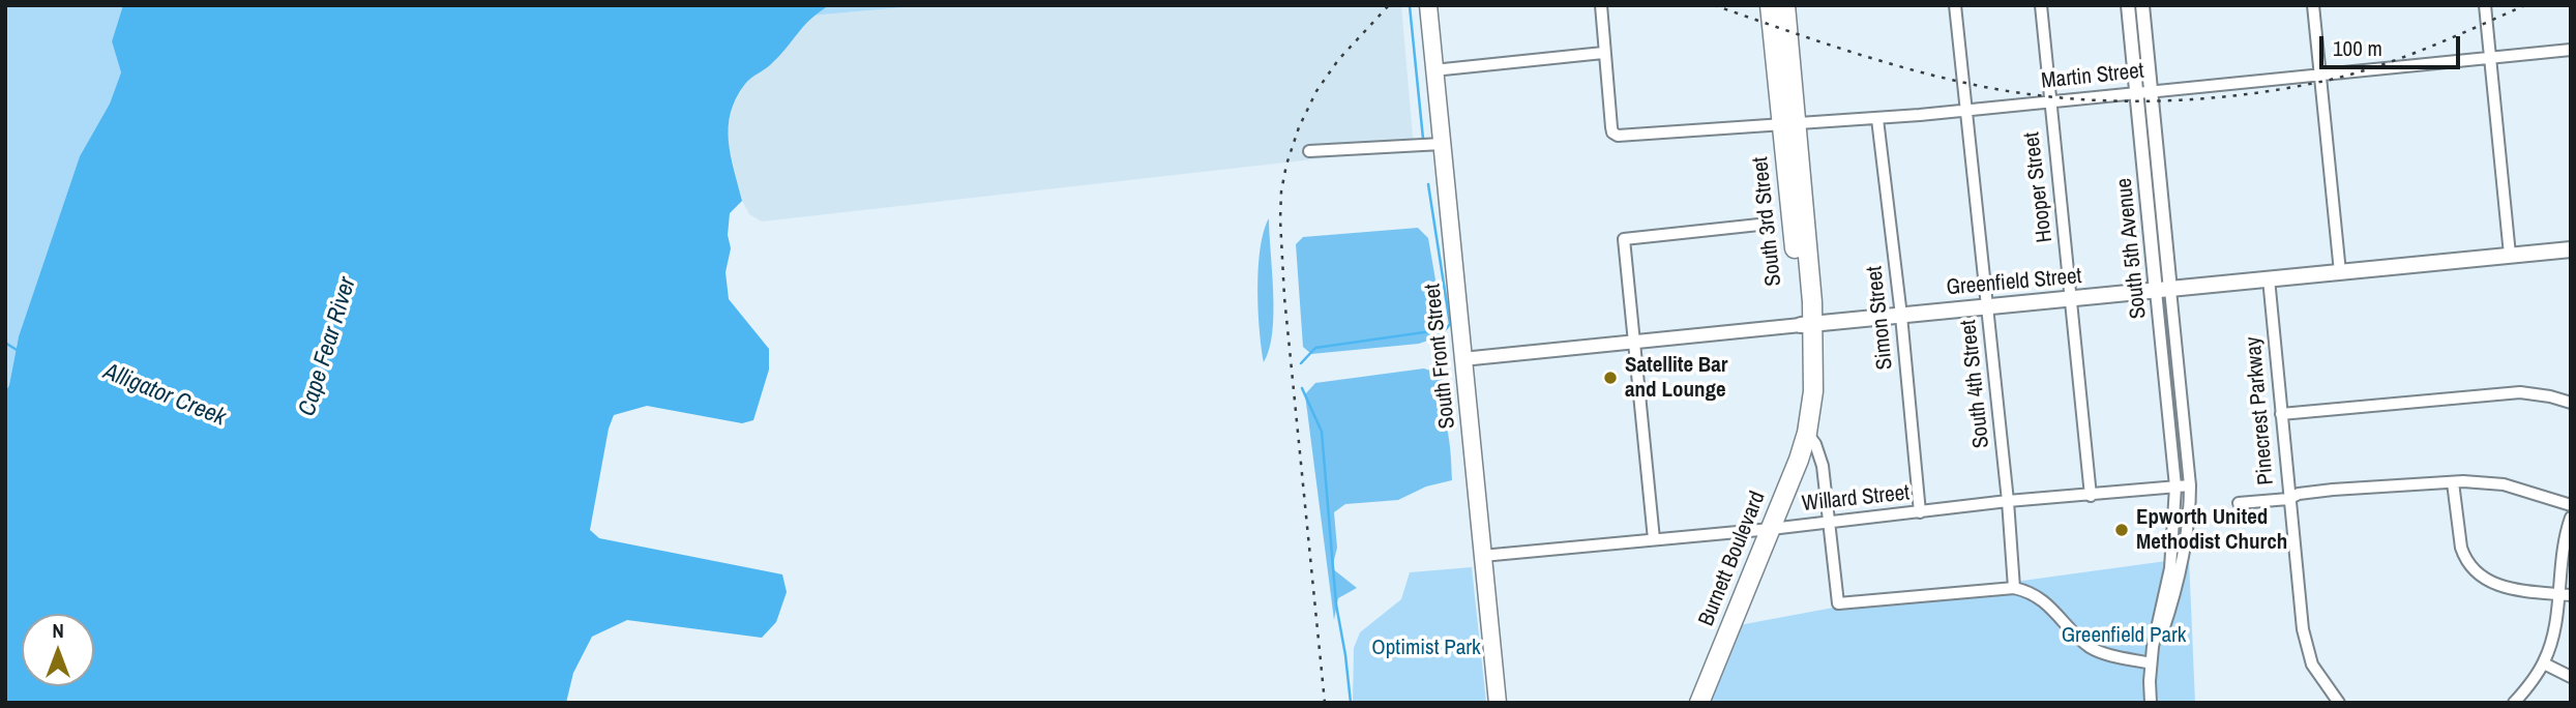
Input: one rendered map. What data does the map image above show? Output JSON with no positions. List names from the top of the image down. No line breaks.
{"streets":{"highway":["South 3rd Street","Burnett Boulevard"],"main road":["Greenfield Street","South Front Street"],"street":["Martin Street","Hooper Street","South 5th Avenue","Simon Street","South 4th Street","Pinecrest Parkway","Willard Street"]},"crossings":[["Martin Street","Hooper Street"],["Martin Street","South 3rd Street"],["Martin Street","South 5th Avenue"],["Martin Street","Simon Street"],["Martin Street","South 4th Street"],["Hooper Street","Greenfield Street"],["Hooper Street","Willard Street"],["South 3rd Street","Greenfield Street"],["South 3rd Street","Burnett Boulevard"],["South 5th Avenue","Greenfield Street"],["South 5th Avenue","Willard Street"],["Greenfield Street","Simon Street"],["Greenfield Street","South Front Street"],["Greenfield Street","South 4th Street"],["Greenfield Street","Pinecrest Parkway"],["Simon Street","Willard Street"],["South Front Street","Willard Street"],["South 4th Street","Willard Street"],["Willard Street","Burnett Boulevard"]],"water":["Cape Fear River","Alligator Creek"],"parks":["Greenfield Park","Optimist Park"],"places":["Satellite Bar and Lounge","Epworth United Methodist Church"],"scale_bar":"100 m","north":"top"}
